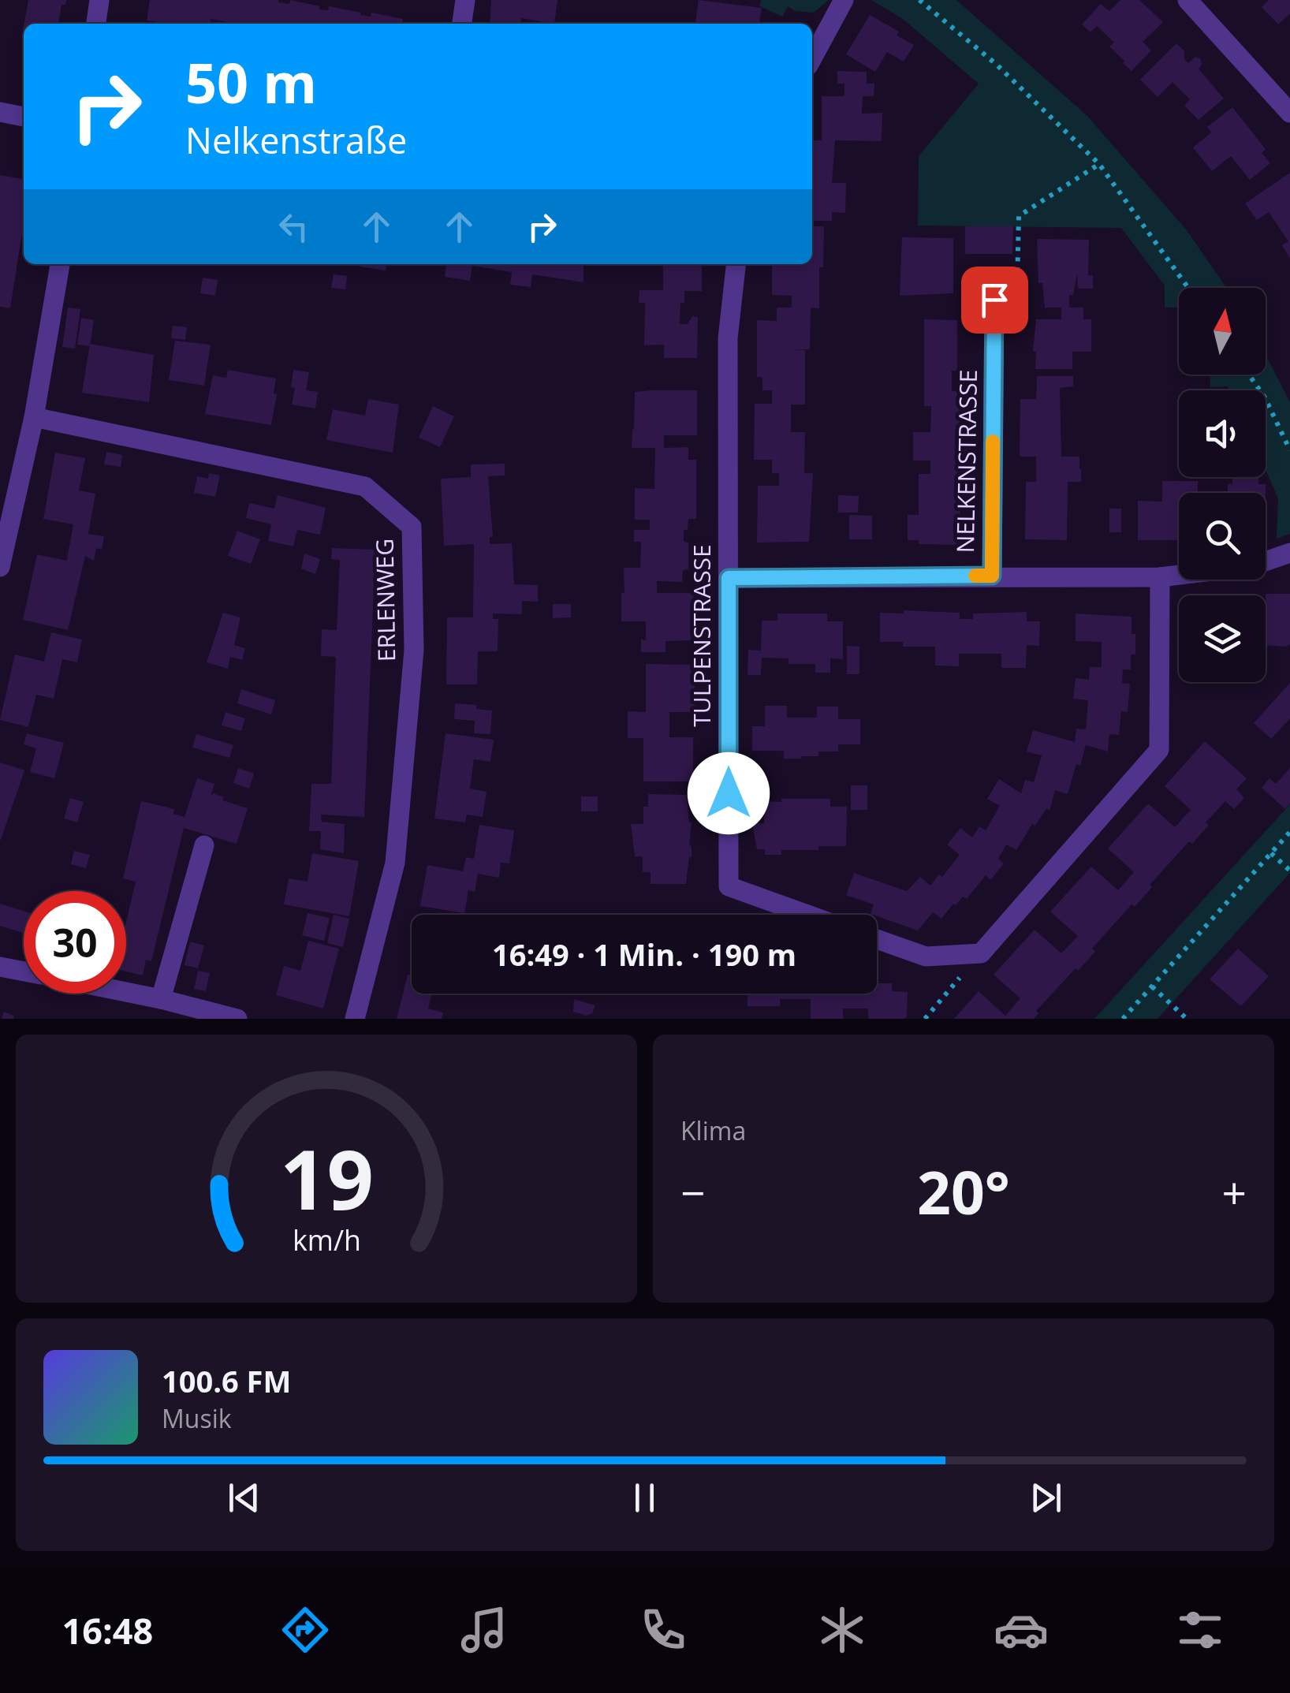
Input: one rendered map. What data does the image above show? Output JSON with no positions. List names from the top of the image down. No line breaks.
{"streets":{"street":["NELKENSTRASSE","ERLENWEG","TULPENSTRASSE"]},"crossings":[["NELKENSTRASSE","TULPENSTRASSE"]],"north":"top","page":{"turn":["50 m","Nelkenstraße"],"limit":"30","trip":"16:49 · 1 Min. · 190 m","tile":"Klima","heat":["−","20°","+"],"song":["100.6 FM","Musik"],"tabs":"16:48","gauge":["19","km/h"]}}
